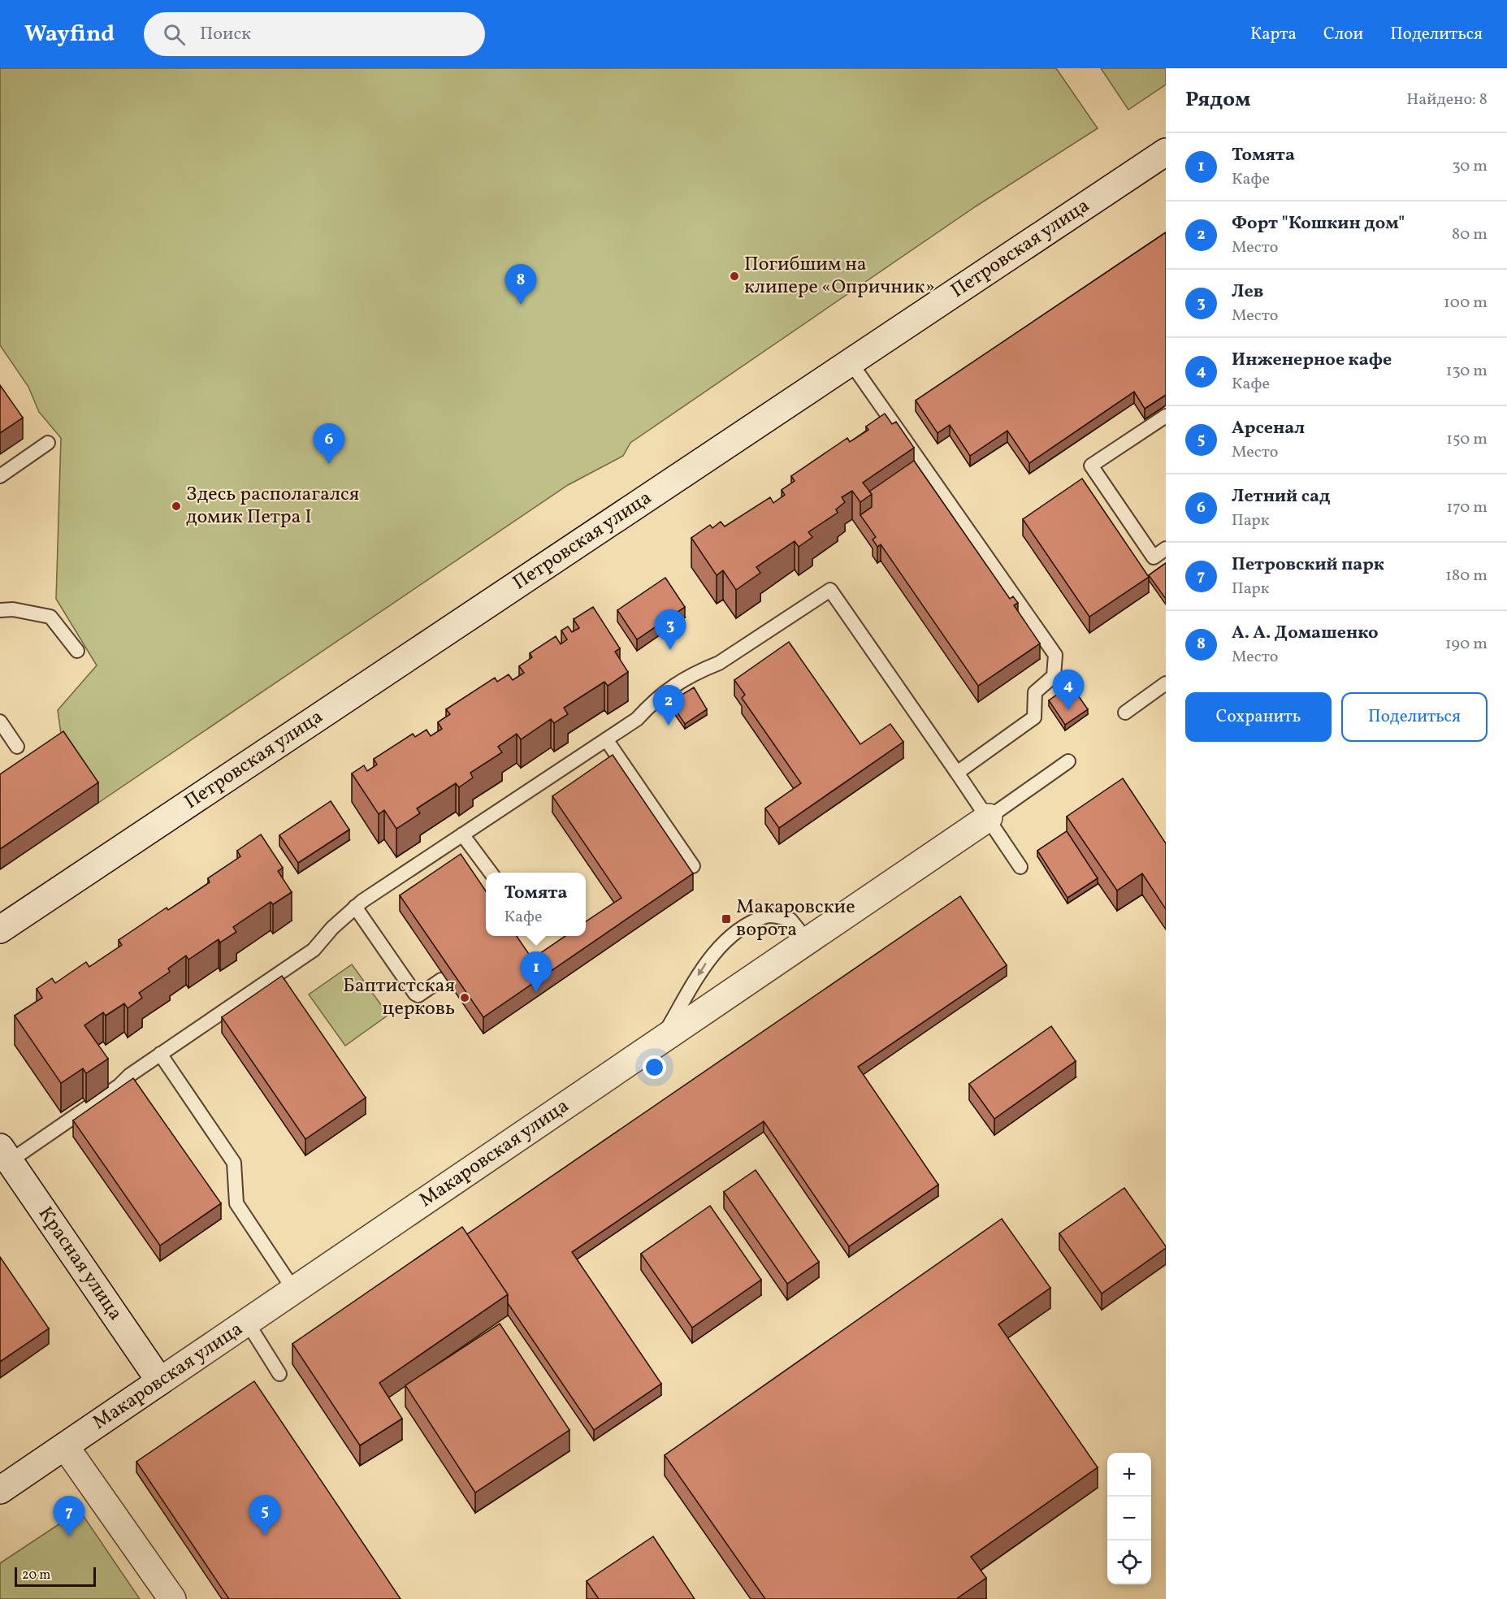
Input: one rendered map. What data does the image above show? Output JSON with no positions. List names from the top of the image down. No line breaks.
{"streets":{"street":["Петровская улица","Макаровская улица","Красная улица"]},"crossings":[["Макаровская улица","Красная улица"]],"places":{"other":["Погибшим на клипере «Опричник»","Здесь располагался домик Петра I","Баптистская церковь"],"transit":["Макаровские ворота"]},"scale_bar":"20 m","page":{"header":"Wayfind","search":"Поиск","nav":["Карта","Слои","Поделиться"],"heading":["Рядом","Найдено: 8"],"list":[{"mark":"1","name":"Томята","note":"Кафе","value":"30 m"},{"mark":"2","name":"Форт \"Кошкин дом\"","note":"Место","value":"80 m"},{"mark":"3","name":"Лев","note":"Место","value":"100 m"},{"mark":"4","name":"Инженерное кафе","note":"Кафе","value":"130 m"},{"mark":"5","name":"Арсенал","note":"Место","value":"150 m"},{"mark":"6","name":"Летний сад","note":"Парк","value":"170 m"},{"mark":"7","name":"Петровский парк","note":"Парк","value":"180 m"},{"mark":"8","name":"А. А. Домашенко","note":"Место","value":"190 m"}],"pins":["8","6","3","4","2","1","5","7"],"buttons":["Сохранить","Поделиться"],"popup":["Томята","Кафе"],"map_buttons":["+","−"],"scale":"20 m"}}
